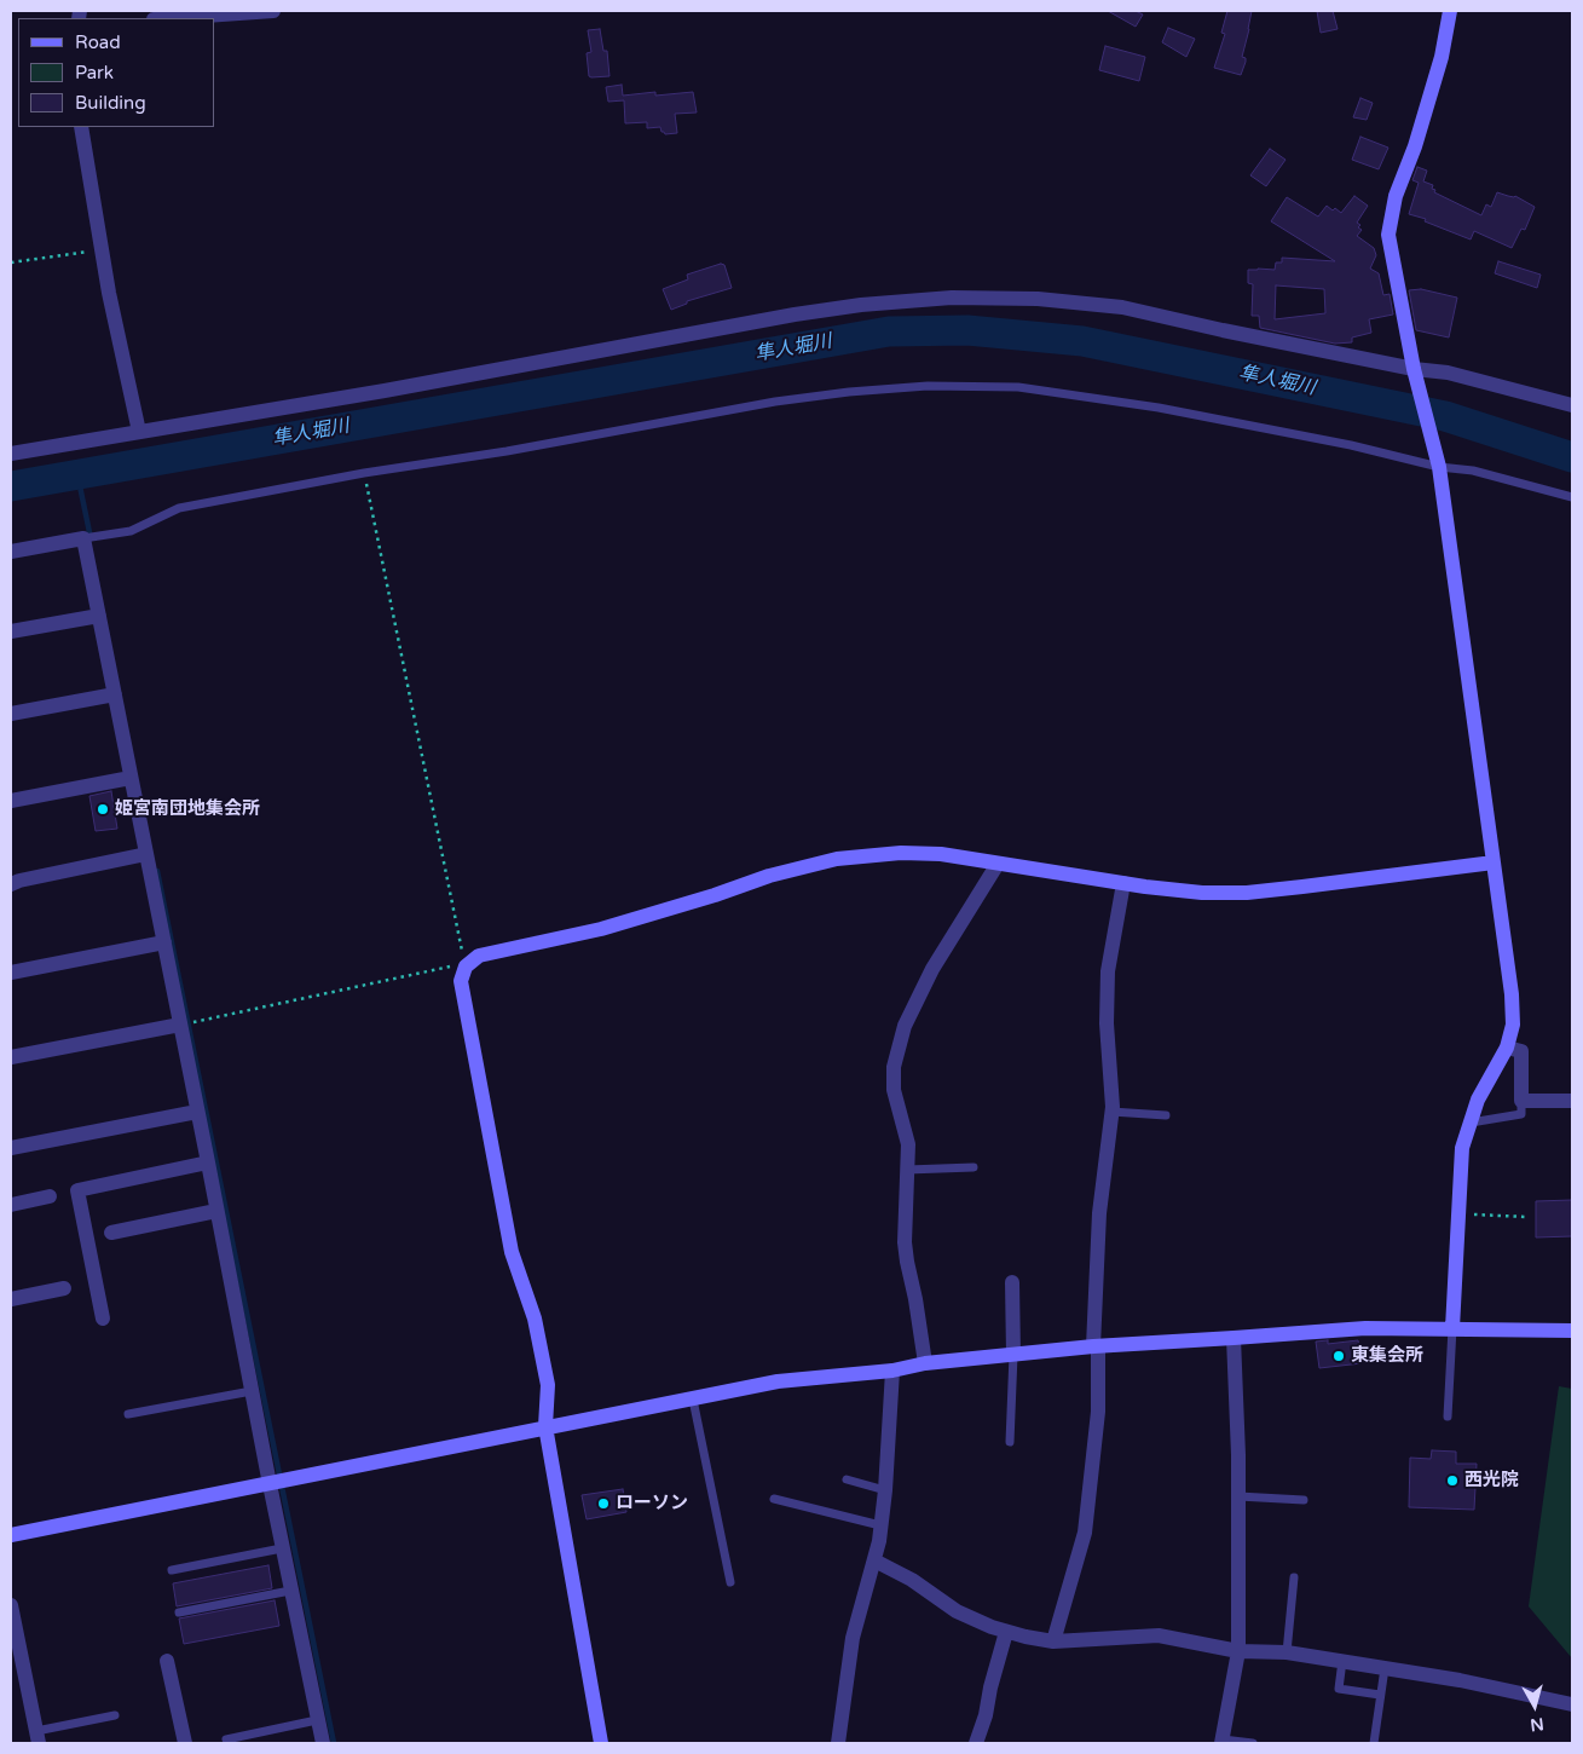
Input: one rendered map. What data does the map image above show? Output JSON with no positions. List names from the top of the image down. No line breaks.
{"water":["隼人堀川"],"places":["姫宮南団地集会所","東集会所","西光院","ローソン"],"legend":["Road","Park","Building"],"north":"bottom"}
